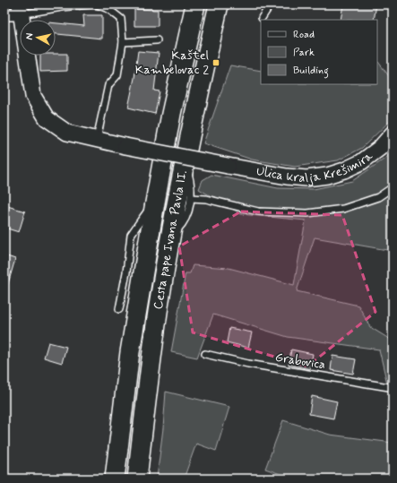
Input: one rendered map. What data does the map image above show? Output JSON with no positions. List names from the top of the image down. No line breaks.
{"streets":{"main road":["Cesta pape Ivana Pavla II."],"street":["Ulica kralja Krešimira"],"lane":["Grabovica"]},"places":{"transit":["Kaštel Kambelovac 2"]},"legend":["Road","Park","Building"],"north":"left"}
